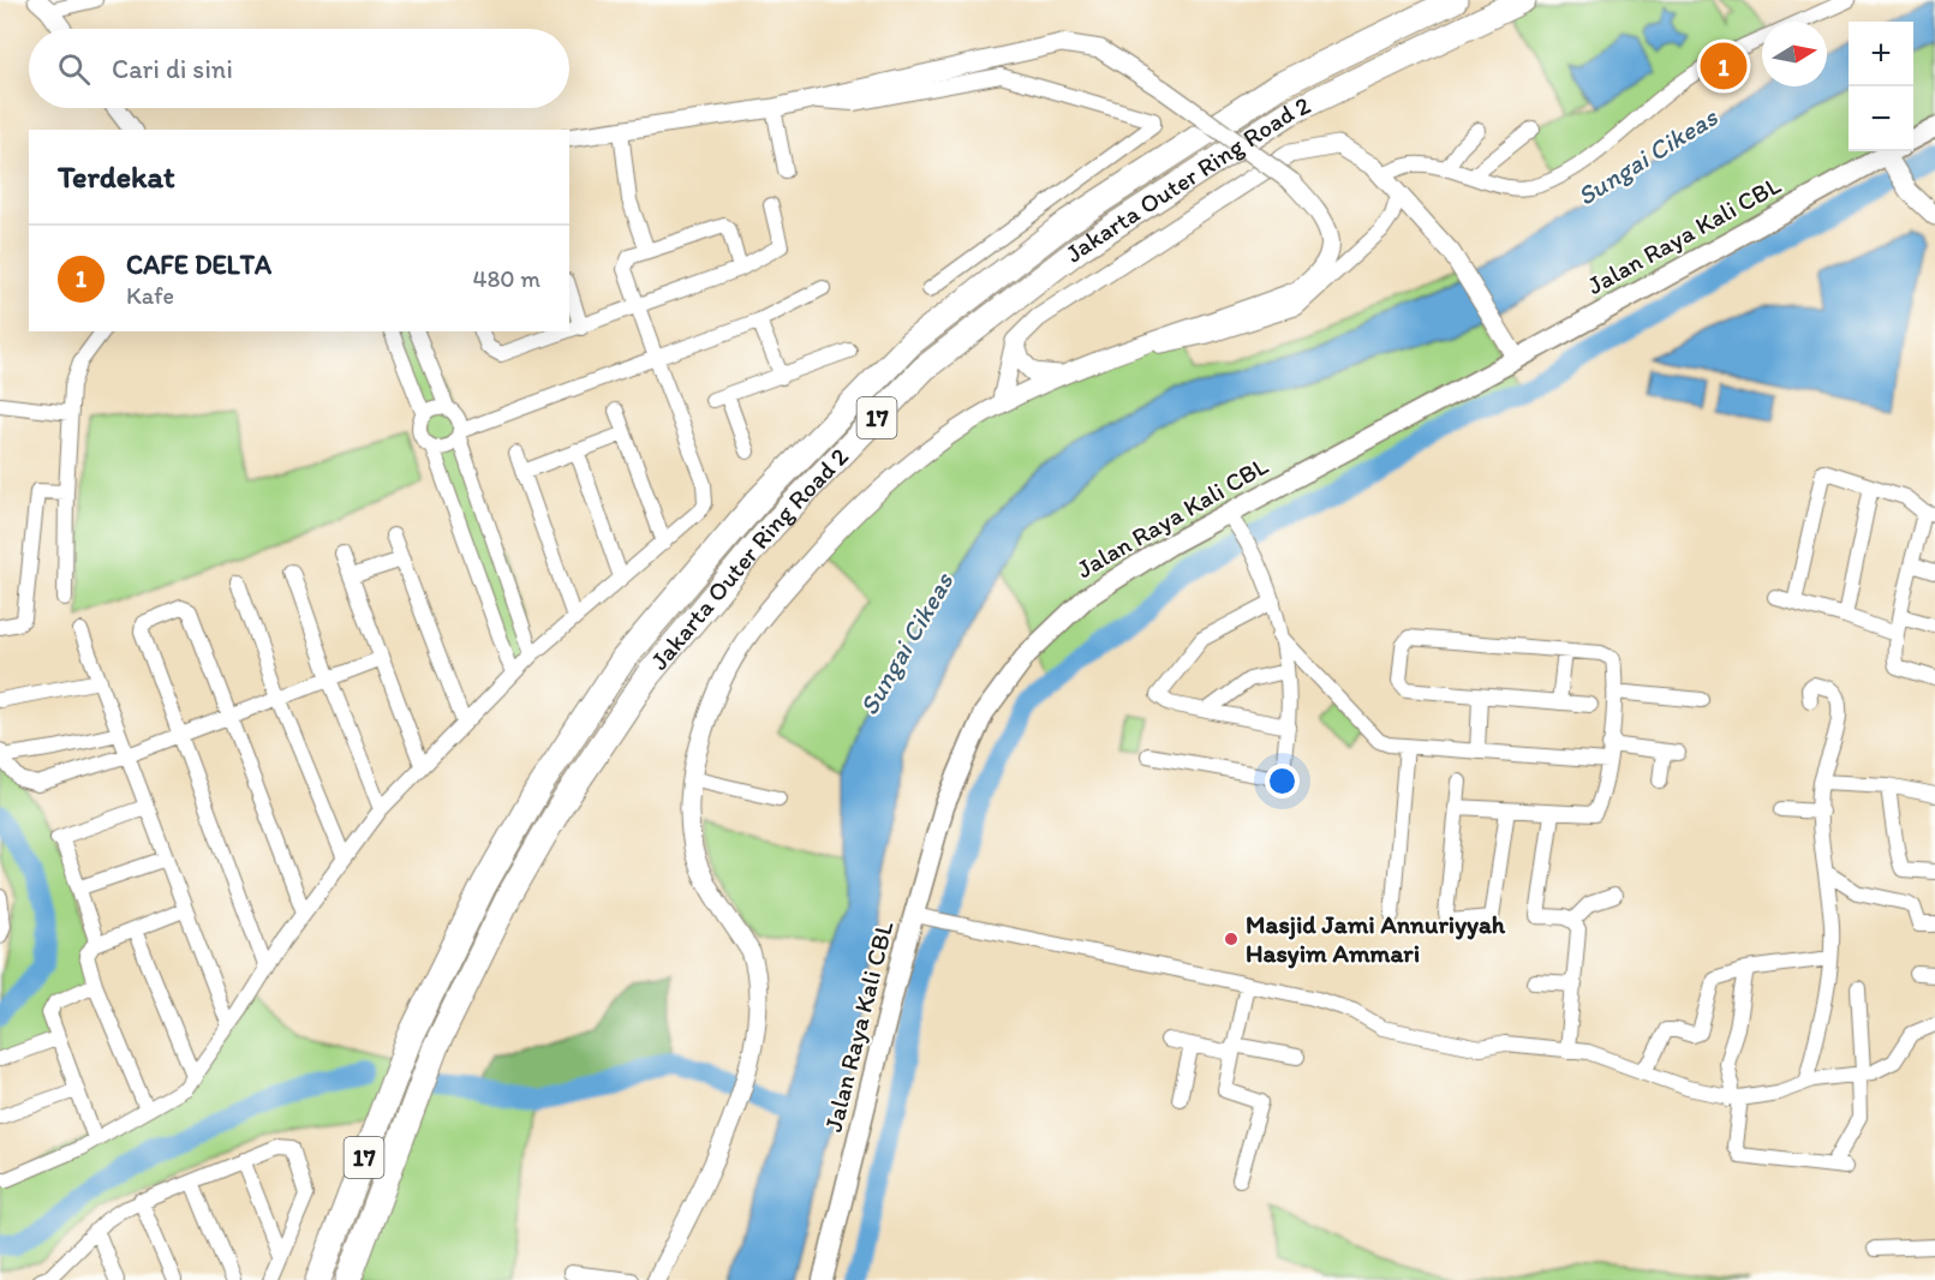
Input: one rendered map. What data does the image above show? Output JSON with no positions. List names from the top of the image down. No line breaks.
{"streets":{"highway":["Jakarta Outer Ring Road 2","17"],"main road":["Jalan Raya Kali CBL"]},"water":["Sungai Cikeas"],"places":["Masjid Jami Annuriyyah Hasyim Ammari"],"north":"right","page":{"map_buttons":["+","−"],"search":"Cari di sini","pins":"1","heading":"Terdekat","list":[{"mark":"1","name":"CAFE DELTA","note":"Kafe","value":"480 m"}]}}
